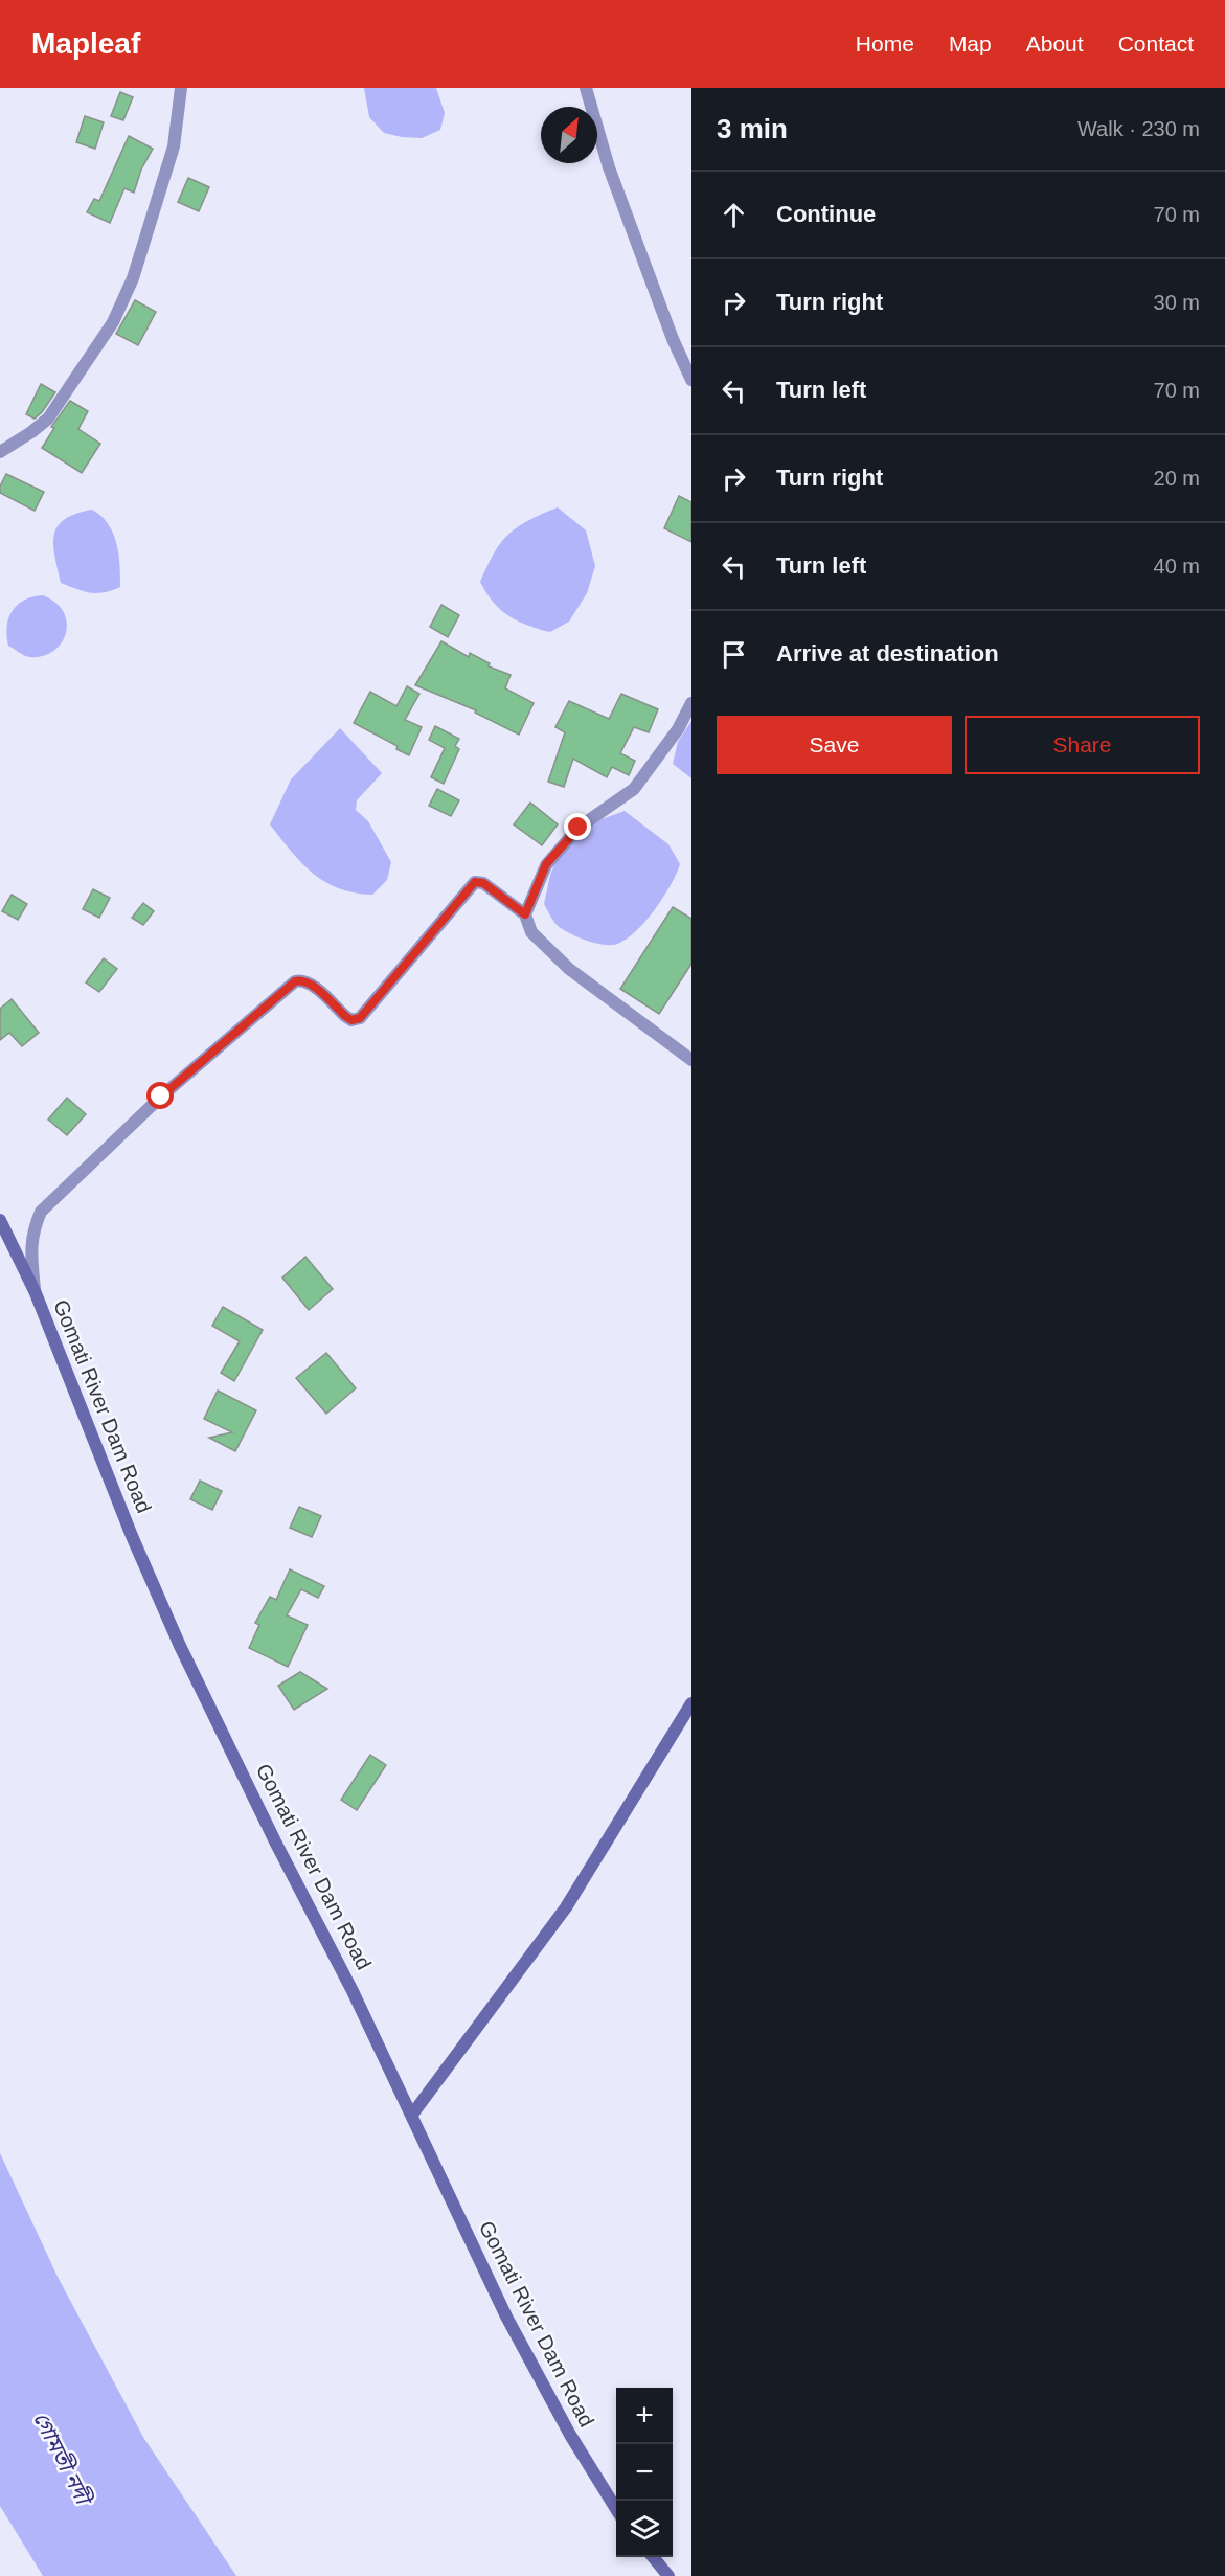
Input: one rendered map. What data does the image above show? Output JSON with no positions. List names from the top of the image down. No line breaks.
{"streets":{"main road":["Gomati River Dam Road"]},"water":["গোমতী নদী"],"north":"top right","page":{"header":"Mapleaf","nav":["Home","Map","About","Contact"],"heading":["3 min","Walk · 230 m"],"list":[["Continue","70 m"],["Turn right","30 m"],["Turn left","70 m"],["Turn right","20 m"],["Turn left","40 m"],"Arrive at destination"],"buttons":["Save","Share"],"map_buttons":["+","−"]}}
